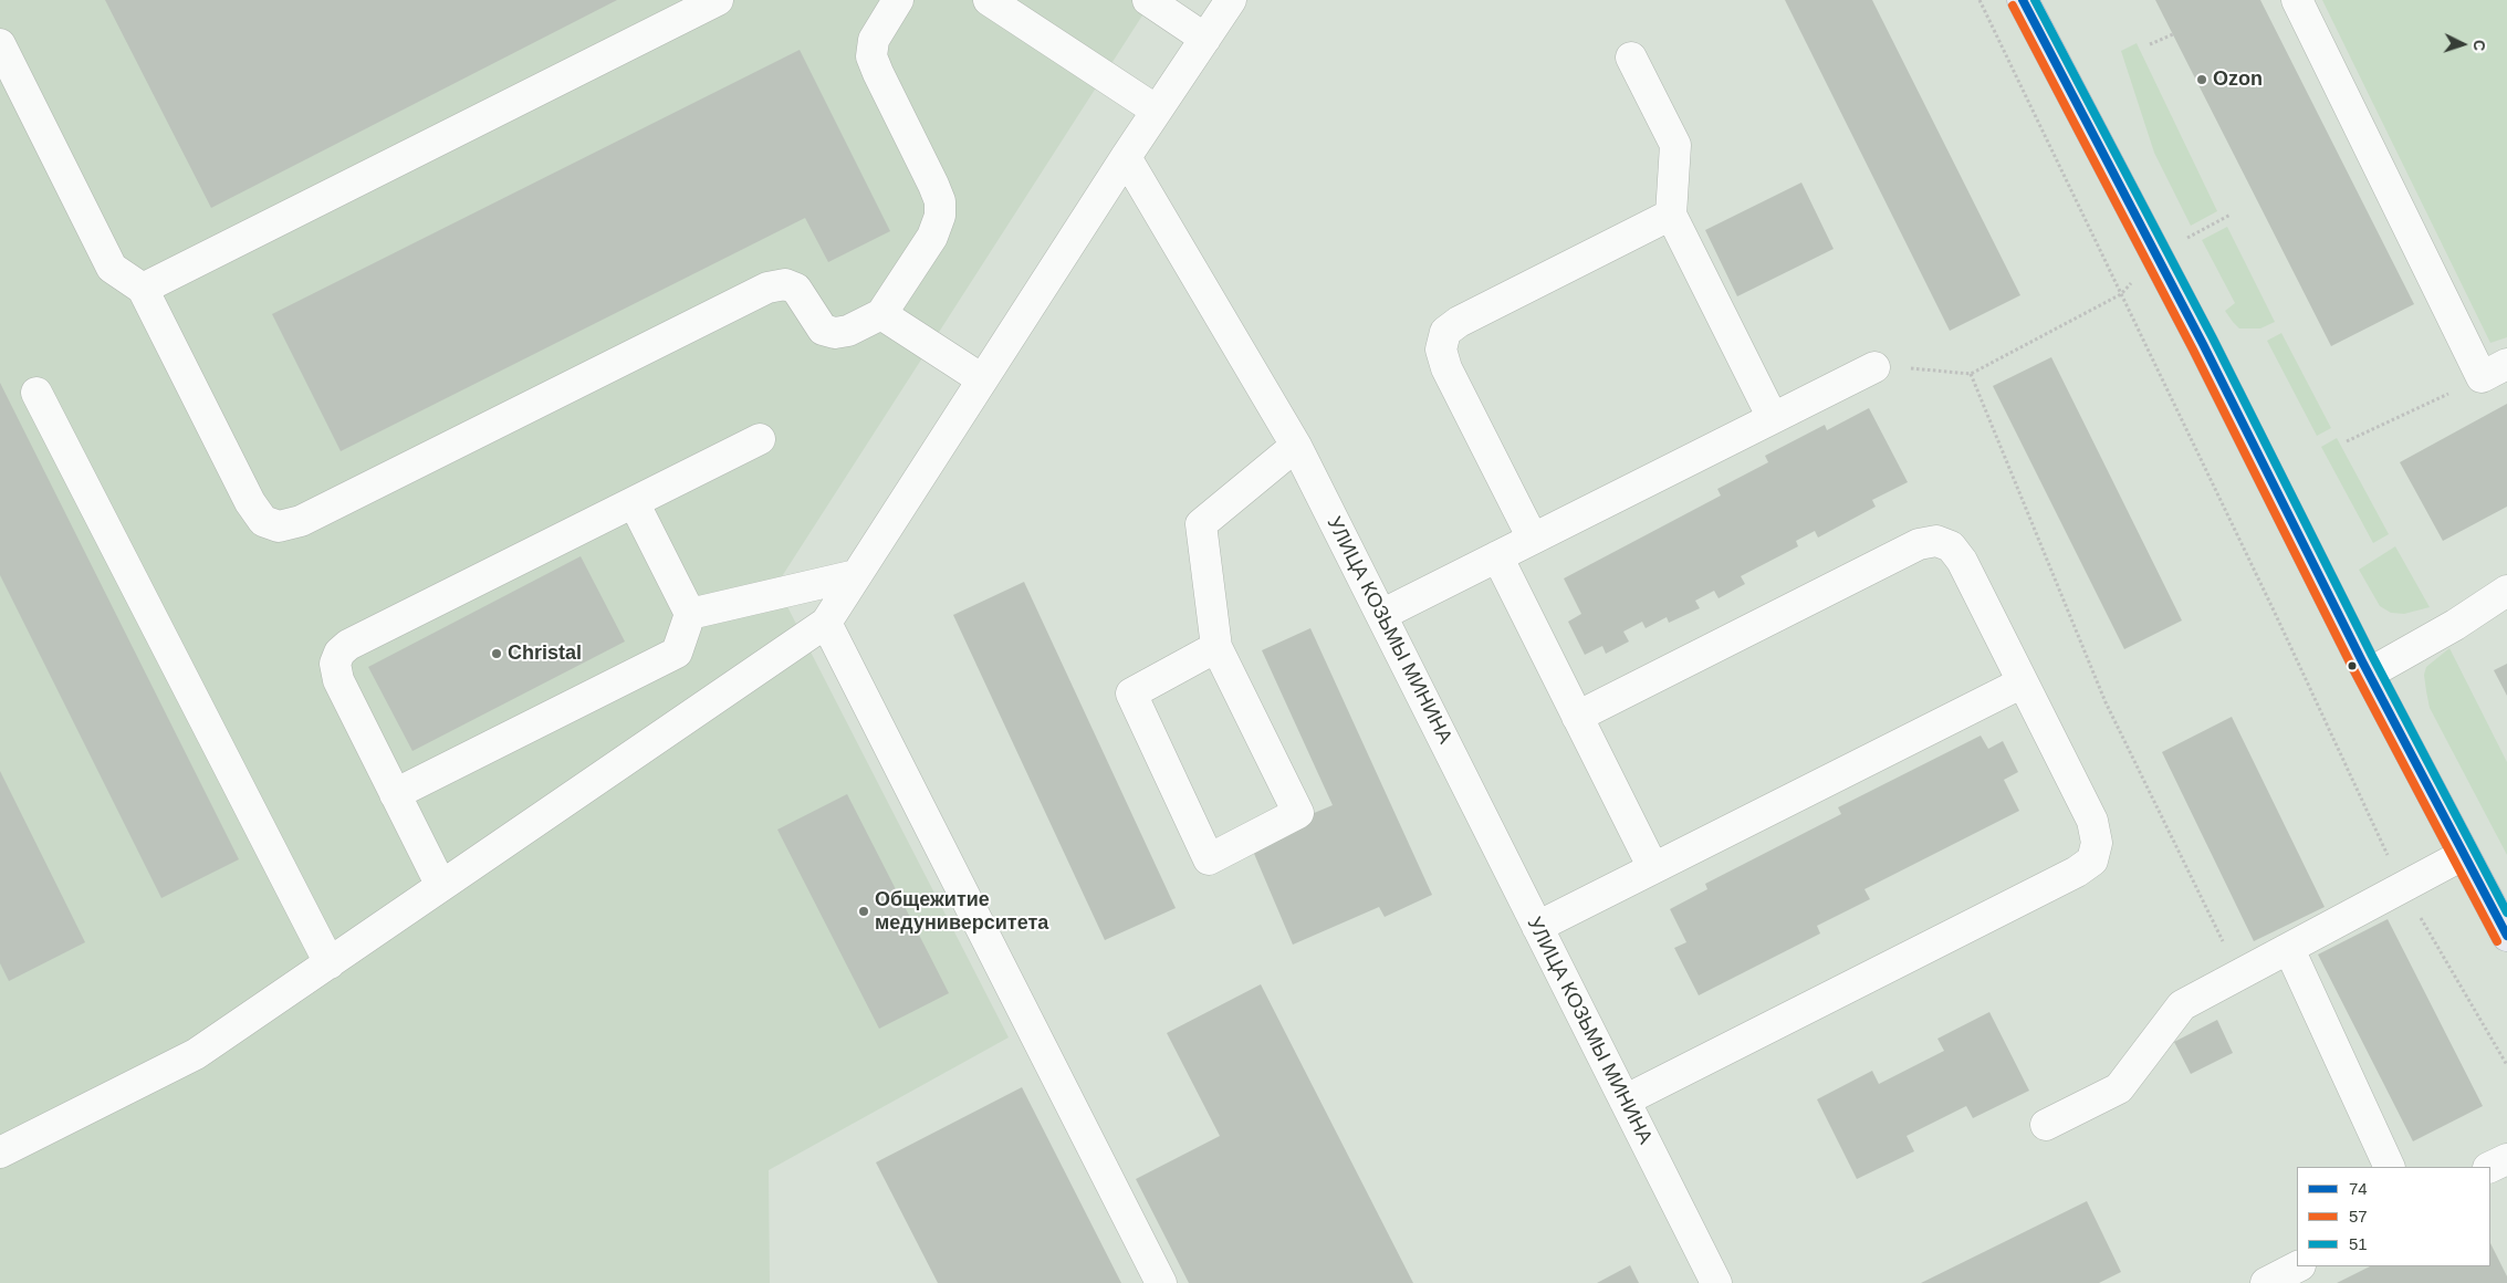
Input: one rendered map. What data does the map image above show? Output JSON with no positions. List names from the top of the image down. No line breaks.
{"streets":{"street":["УЛИЦА КОЗЬМЫ МИНИНА"]},"places":["Ozon","Christal","Общежитие медуниверситета"],"lines":["transit line 74","transit line 51","transit line 57"],"legend":["74","57","51"],"north":"right"}
